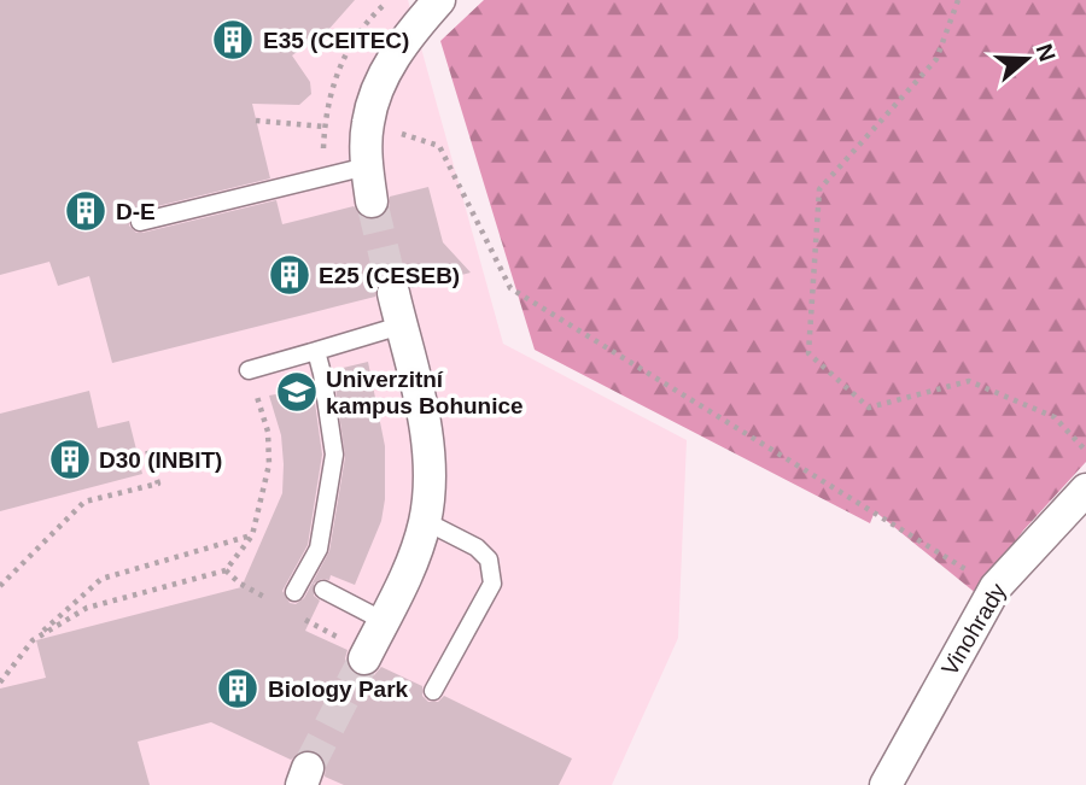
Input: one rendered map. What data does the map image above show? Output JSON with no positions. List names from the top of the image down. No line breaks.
{"streets":{"street":["Vinohrady"]},"places":{"building":["E35 (CEITEC)","D-E","E25 (CESEB)","D30 (INBIT)","Biology Park"],"school or university":["Univerzitní kampus Bohunice"]},"north":"right"}
